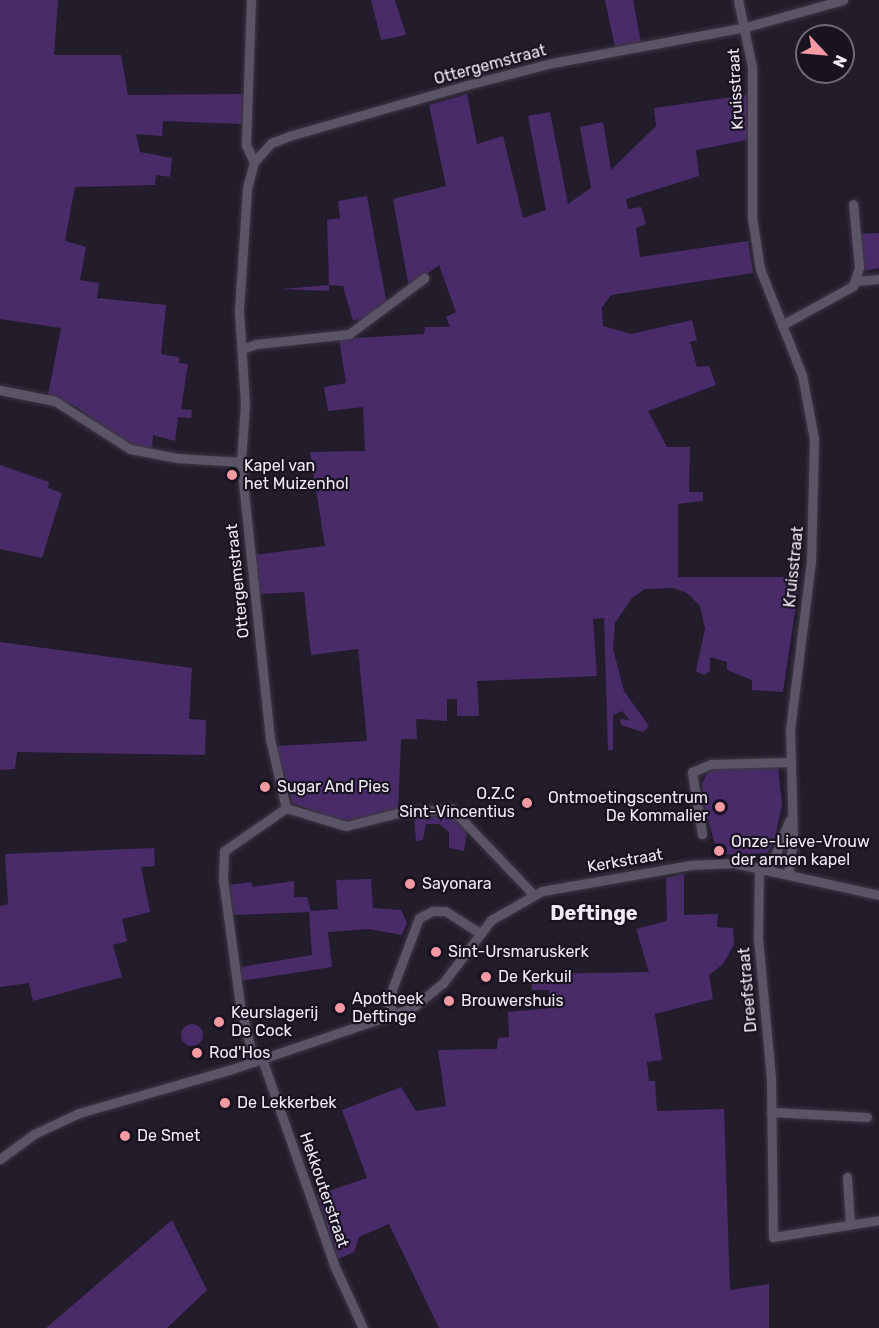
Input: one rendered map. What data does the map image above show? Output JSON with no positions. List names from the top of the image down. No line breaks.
{"streets":{"street":["Ottergemstraat","Kruisstraat","Kerkstraat","Dreefstraat","Hekkouterstraat"]},"crossings":[["Ottergemstraat","Kruisstraat"],["Kruisstraat","Kerkstraat"],["Kerkstraat","Dreefstraat"],["Kerkstraat","Hekkouterstraat"]],"districts":["Deftinge"],"places":["Kapel van het Muizenhol","Sugar And Pies","O.Z.C Sint-Vincentius","Ontmoetingscentrum De Kommalier","Onze-Lieve-Vrouw der armen kapel","Sayonara","Sint-Ursmaruskerk","De Kerkuil","Brouwershuis","Apotheek Deftinge","Keurslagerij De Cock","Rod'Hos","De Lekkerbek","De Smet"],"north":"bottom right"}
